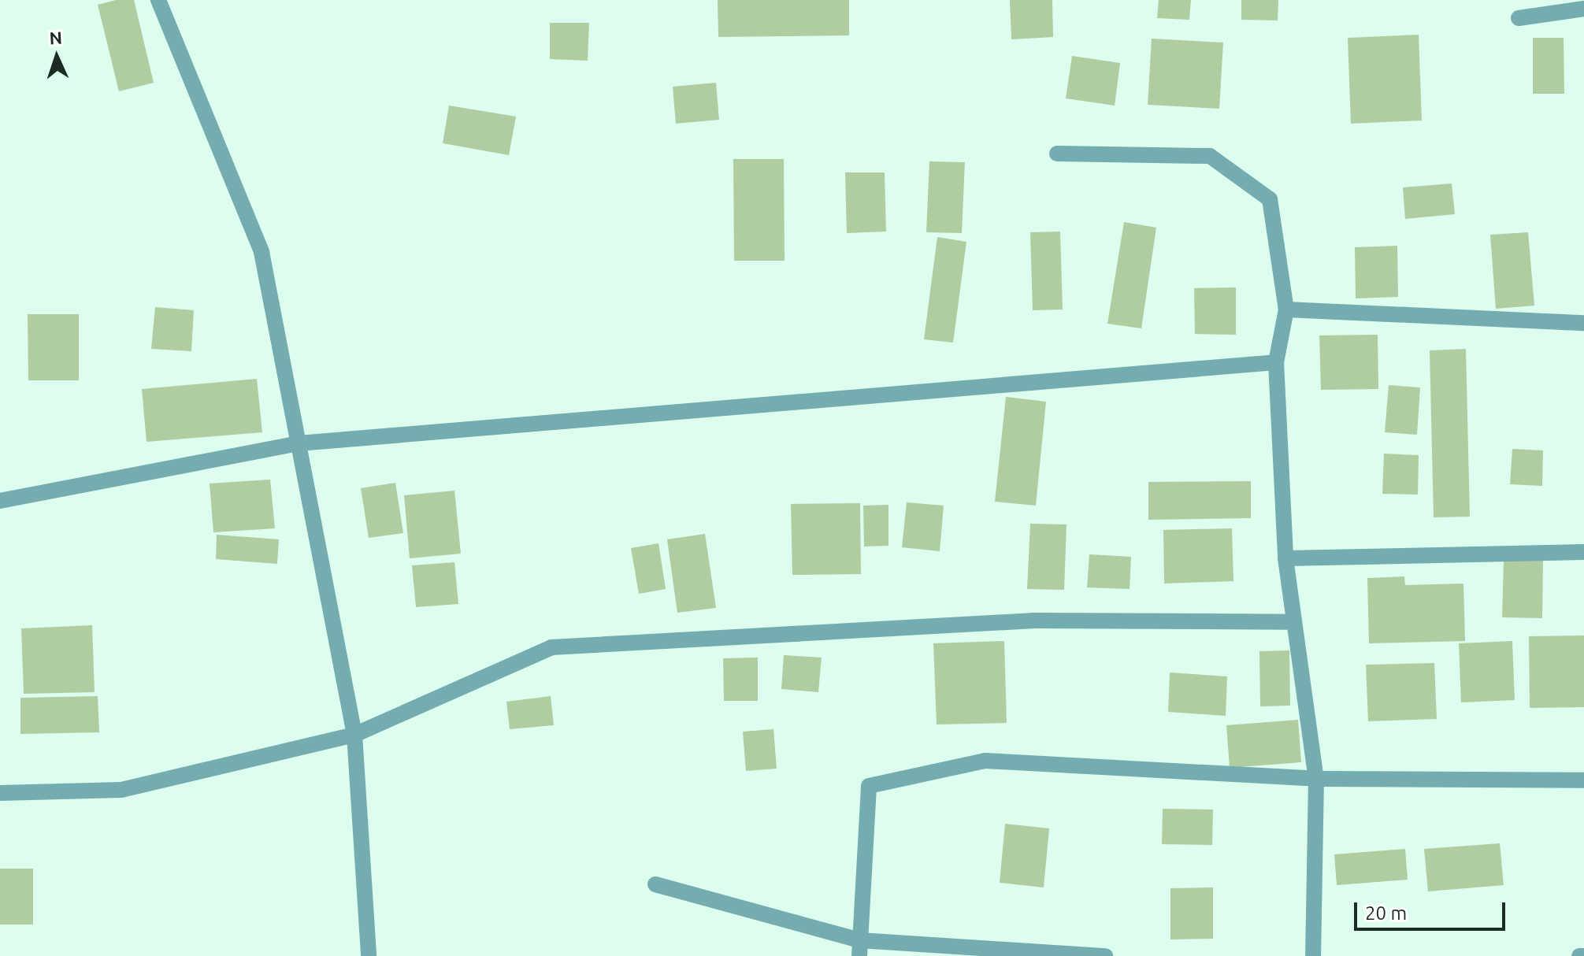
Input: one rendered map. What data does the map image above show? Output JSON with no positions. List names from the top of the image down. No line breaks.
{"scale_bar":"20 m","north":"top"}
